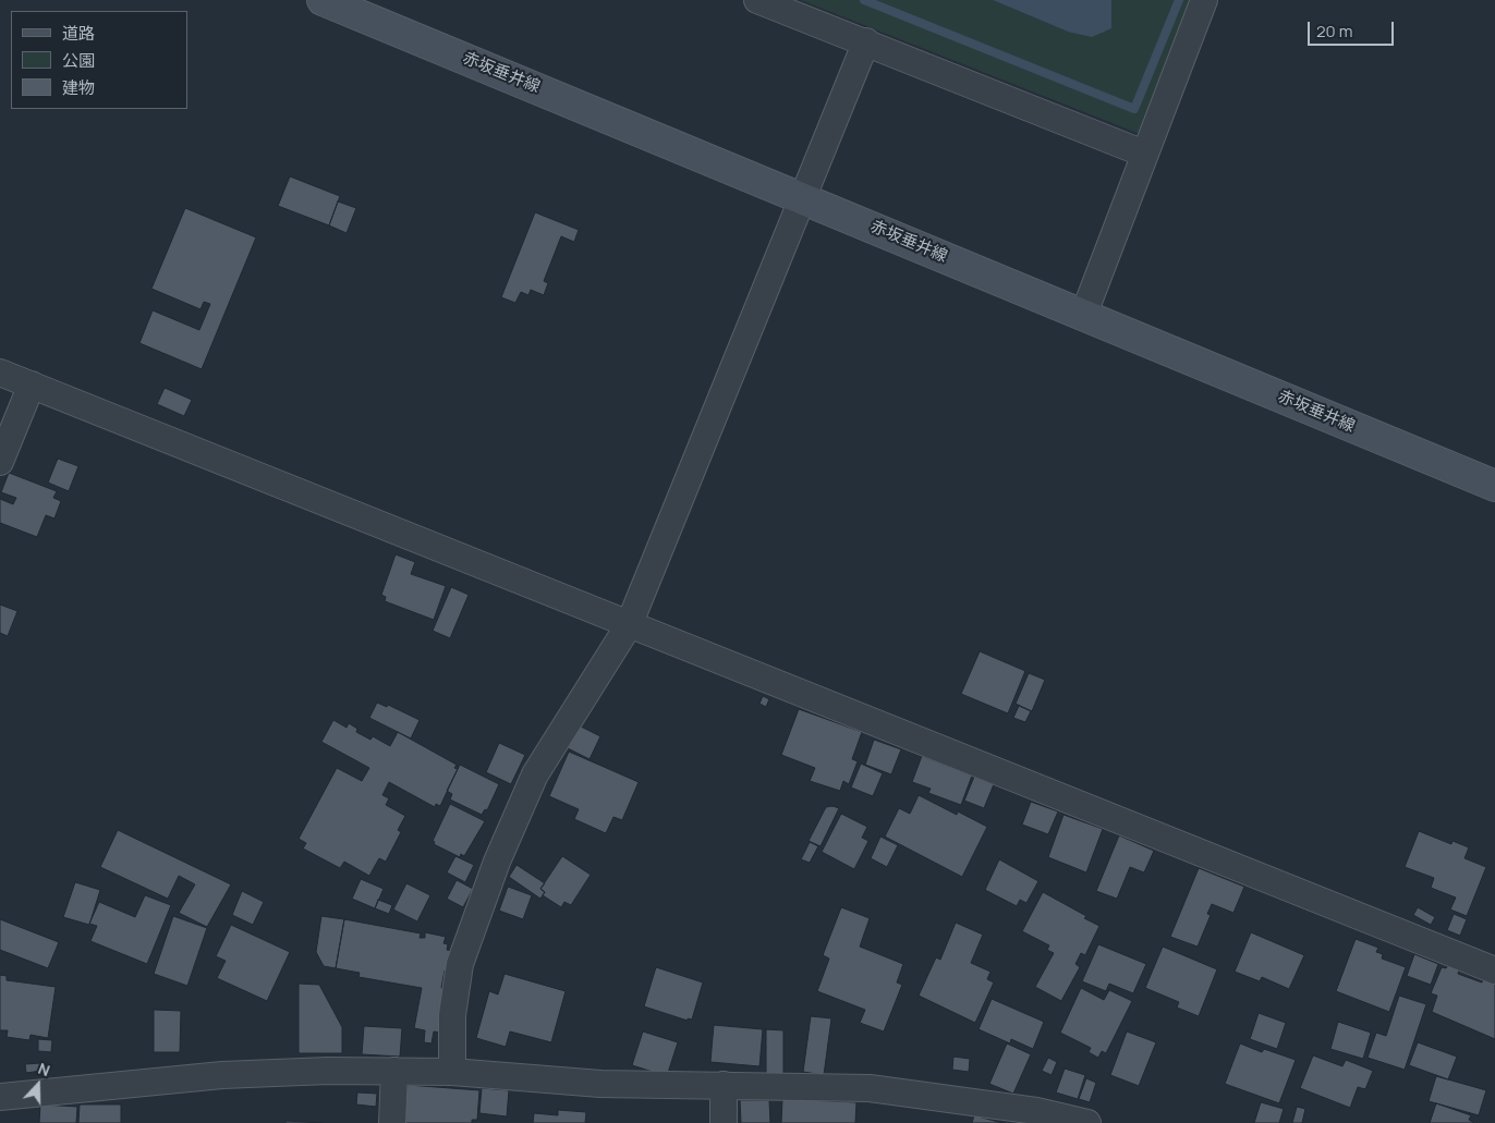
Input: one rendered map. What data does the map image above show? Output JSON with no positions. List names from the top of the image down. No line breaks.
{"streets":{"main road":["赤坂垂井線"]},"legend":["道路","公園","建物"],"scale_bar":"20 m","north":"top"}
